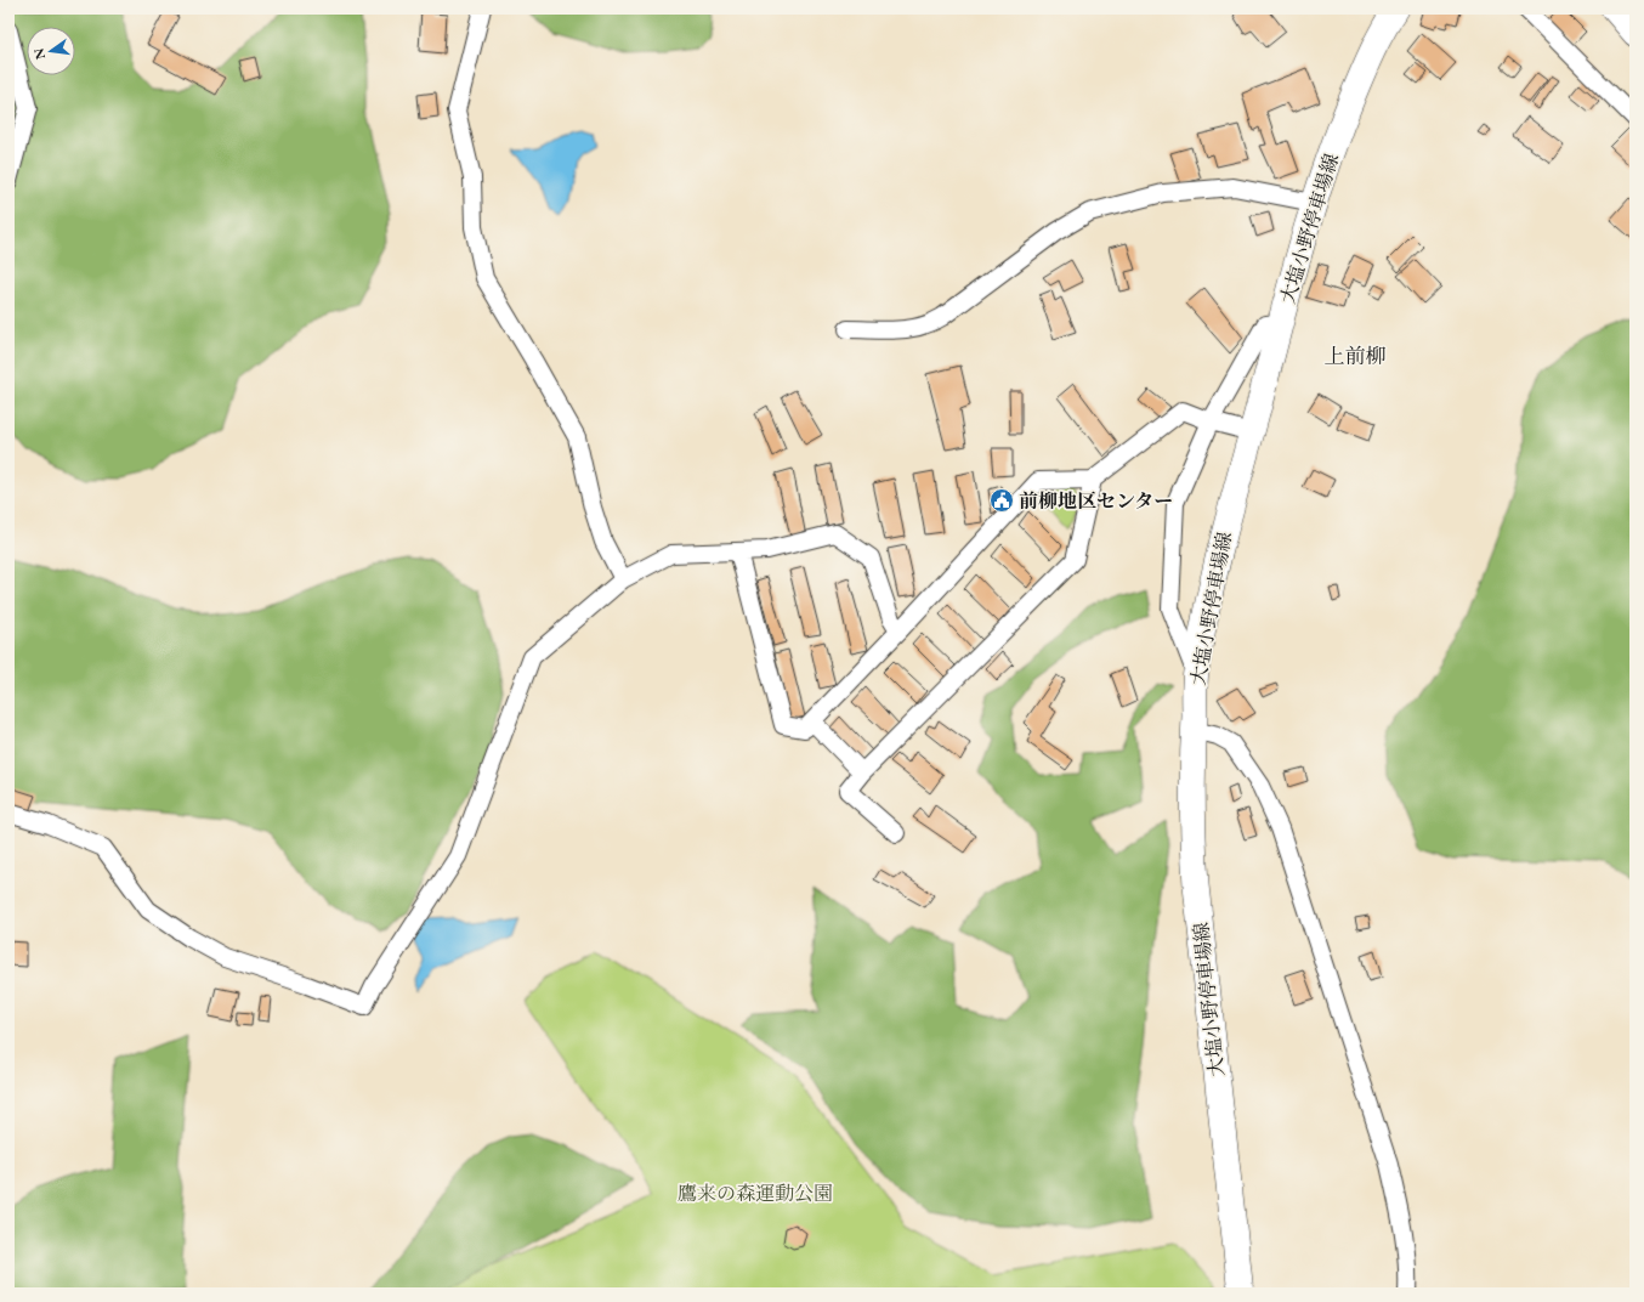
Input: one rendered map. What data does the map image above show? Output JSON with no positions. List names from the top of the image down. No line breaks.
{"streets":{"main road":["大塩小野停車場線"]},"districts":["上前柳"],"parks":["鷹来の森運動公園"],"places":{"public building":["前柳地区センター"]},"north":"left"}
